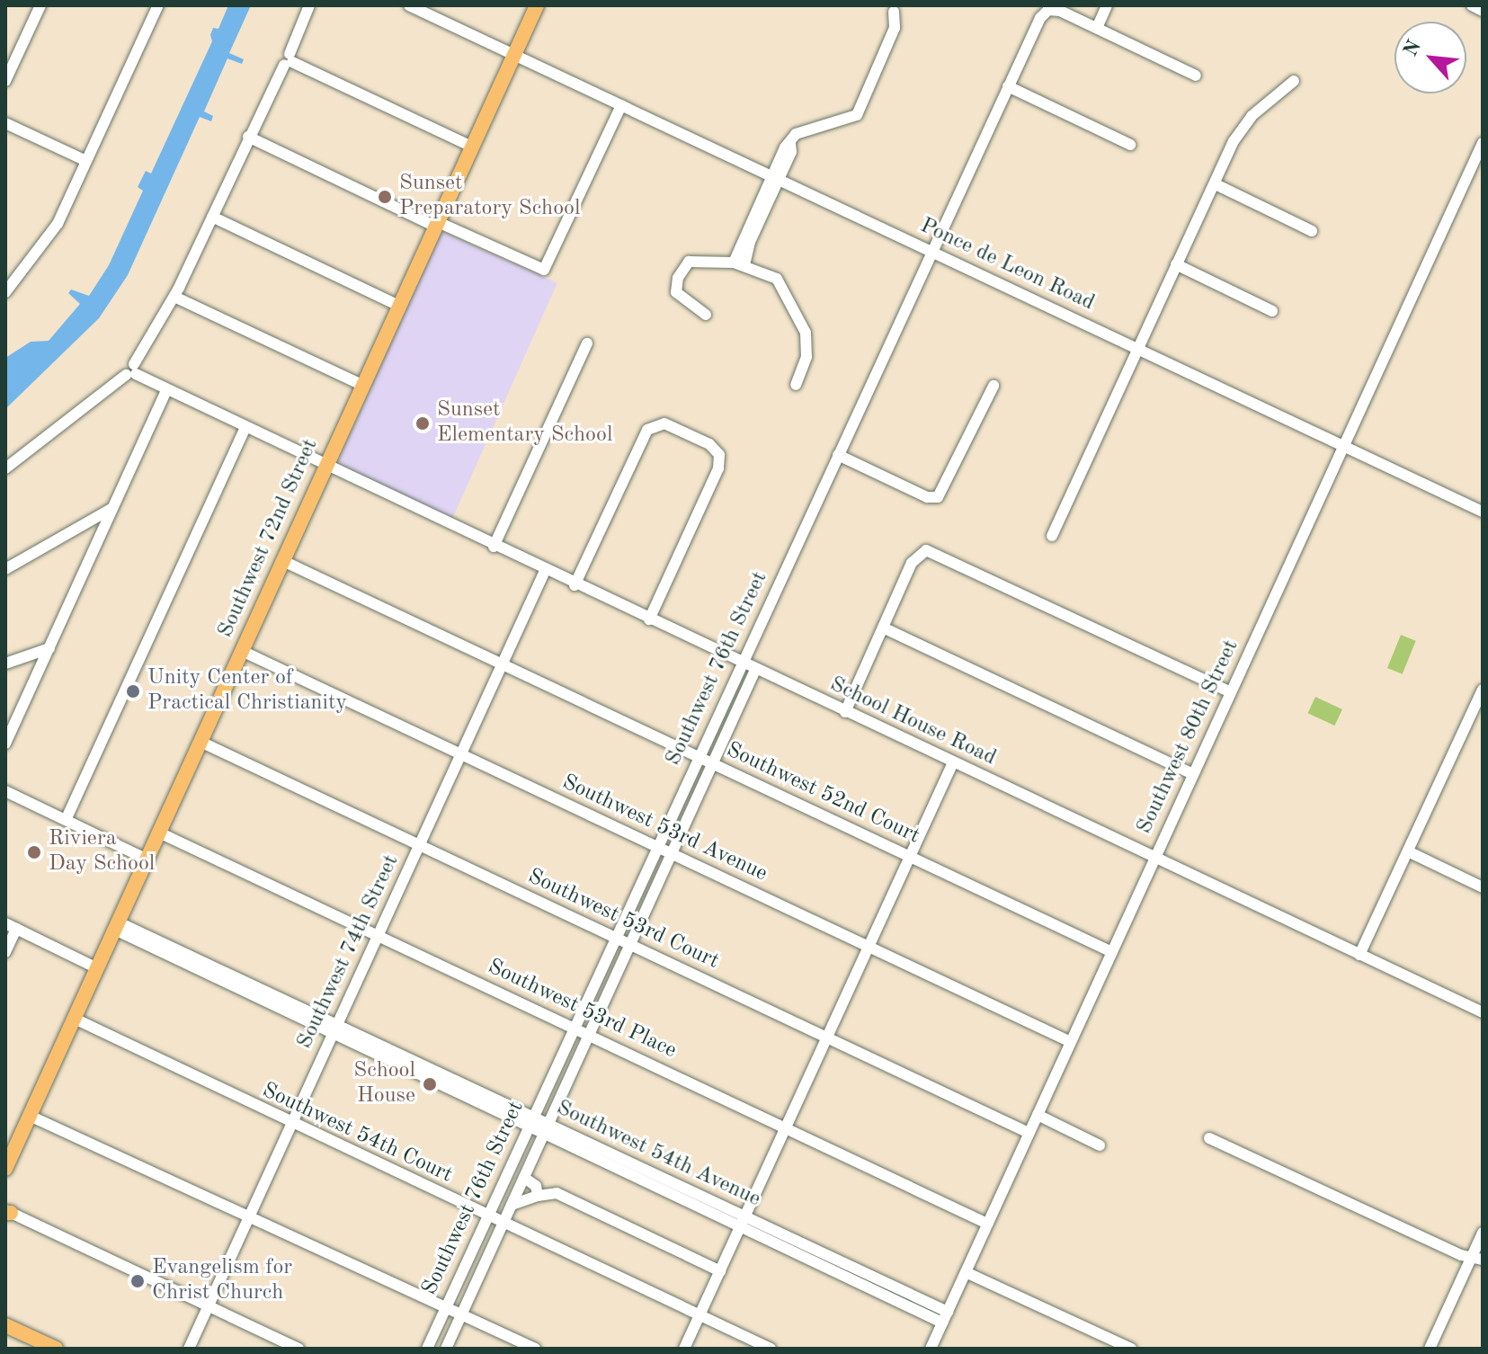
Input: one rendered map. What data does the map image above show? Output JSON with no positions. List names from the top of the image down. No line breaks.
{"streets":{"main road":["Southwest 72nd Street"],"street":["Ponce de Leon Road","Southwest 76th Street","School House Road","Southwest 80th Street","Southwest 52nd Court","Southwest 53rd Avenue","Southwest 53rd Court","Southwest 74th Street","Southwest 53rd Place","Southwest 54th Court","Southwest 54th Avenue"]},"crossings":[["Ponce de Leon Road","Southwest 72nd Street"],["Ponce de Leon Road","Southwest 76th Street"],["Ponce de Leon Road","Southwest 80th Street"],["Southwest 72nd Street","School House Road"],["Southwest 72nd Street","Southwest 52nd Court"],["Southwest 72nd Street","Southwest 53rd Avenue"],["Southwest 72nd Street","Southwest 53rd Court"],["Southwest 72nd Street","Southwest 53rd Place"],["Southwest 72nd Street","Southwest 54th Court"],["Southwest 72nd Street","Southwest 54th Avenue"],["Southwest 76th Street","School House Road"],["Southwest 76th Street","Southwest 52nd Court"],["Southwest 76th Street","Southwest 53rd Avenue"],["Southwest 76th Street","Southwest 53rd Court"],["Southwest 76th Street","Southwest 53rd Place"],["Southwest 76th Street","Southwest 54th Court"],["Southwest 76th Street","Southwest 54th Avenue"],["School House Road","Southwest 80th Street"],["School House Road","Southwest 74th Street"],["Southwest 80th Street","Southwest 52nd Court"],["Southwest 80th Street","Southwest 53rd Avenue"],["Southwest 80th Street","Southwest 53rd Court"],["Southwest 80th Street","Southwest 53rd Place"],["Southwest 80th Street","Southwest 54th Avenue"],["Southwest 52nd Court","Southwest 74th Street"],["Southwest 53rd Avenue","Southwest 74th Street"],["Southwest 53rd Court","Southwest 74th Street"],["Southwest 74th Street","Southwest 53rd Place"],["Southwest 74th Street","Southwest 54th Court"],["Southwest 74th Street","Southwest 54th Avenue"]],"places":["Sunset Preparatory School","Sunset Elementary School","Unity Center of Practical Christianity","Riviera Day School","School House","Evangelism for Christ Church"],"north":"top left"}
